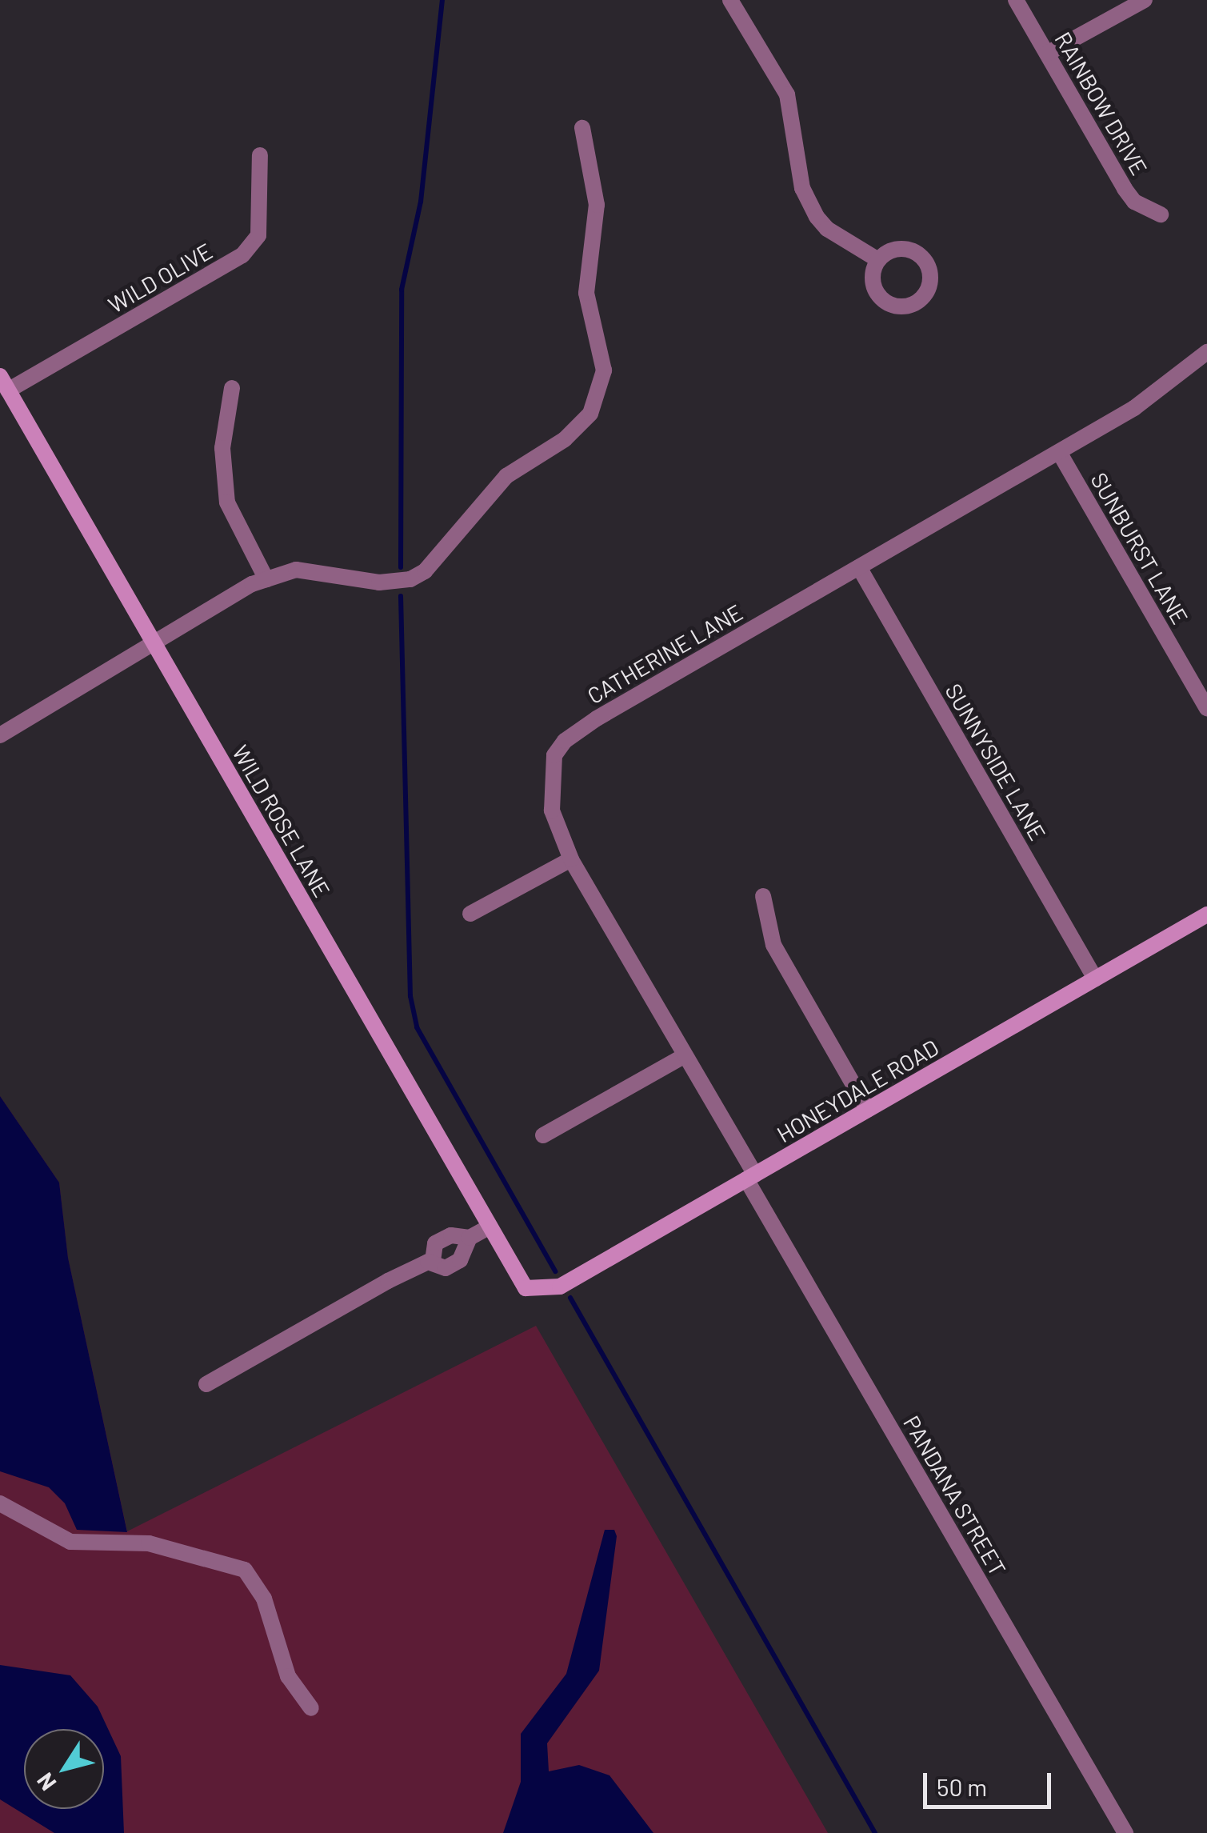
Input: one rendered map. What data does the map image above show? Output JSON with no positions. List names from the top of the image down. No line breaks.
{"streets":{"street":["RAINBOW DRIVE","WILD OLIVE","SUNBURST LANE","CATHERINE LANE","SUNNYSIDE LANE","WILD ROSE LANE","HONEYDALE ROAD","PANDANA STREET"]},"crossings":[["WILD OLIVE","WILD ROSE LANE"],["SUNBURST LANE","CATHERINE LANE"],["CATHERINE LANE","SUNNYSIDE LANE"],["CATHERINE LANE","HONEYDALE ROAD"],["CATHERINE LANE","PANDANA STREET"],["SUNNYSIDE LANE","HONEYDALE ROAD"],["WILD ROSE LANE","HONEYDALE ROAD"],["HONEYDALE ROAD","PANDANA STREET"]],"scale_bar":"50 m","north":"bottom left"}
